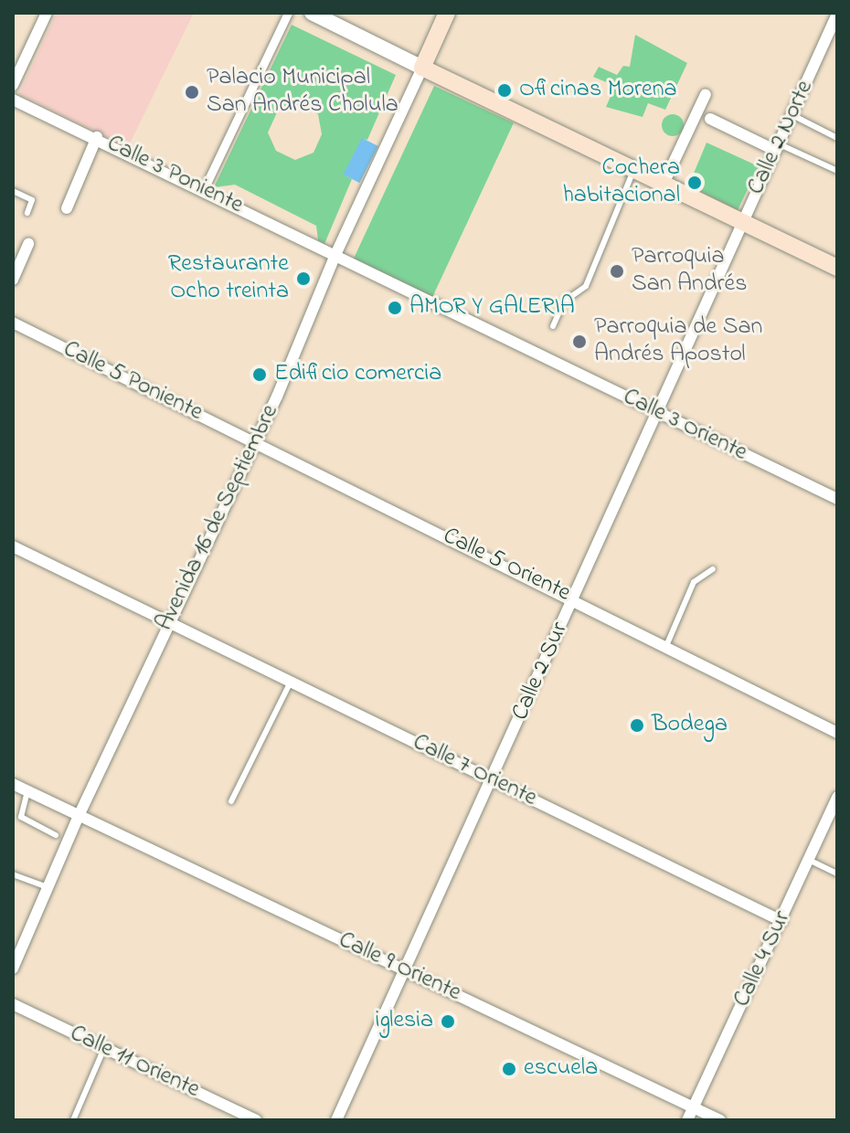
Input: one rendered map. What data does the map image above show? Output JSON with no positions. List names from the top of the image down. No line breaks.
{"streets":{"street":["Calle 2 Norte","Calle 3 Poniente","Calle 5 Poniente","Calle 3 Oriente","Avenida 16 de Septiembre","Calle 5 Oriente","Calle 2 Sur","Calle 7 Oriente","Calle 4 Sur","Calle 9 Oriente","Calle 11 Oriente"]},"crossings":[["Calle 2 Norte","Calle 2 Sur"],["Calle 3 Poniente","Calle 3 Oriente"],["Calle 3 Poniente","Avenida 16 de Septiembre"],["Calle 5 Poniente","Avenida 16 de Septiembre"],["Calle 5 Poniente","Calle 5 Oriente"],["Calle 3 Oriente","Avenida 16 de Septiembre"],["Calle 3 Oriente","Calle 2 Sur"],["Avenida 16 de Septiembre","Calle 5 Oriente"],["Avenida 16 de Septiembre","Calle 7 Oriente"],["Avenida 16 de Septiembre","Calle 9 Oriente"],["Calle 5 Oriente","Calle 2 Sur"],["Calle 2 Sur","Calle 7 Oriente"],["Calle 2 Sur","Calle 9 Oriente"],["Calle 7 Oriente","Calle 4 Sur"],["Calle 4 Sur","Calle 9 Oriente"]],"places":["Oficinas Morena","Palacio Municipal San Andrés Cholula","Cochera habitacional","Parroquia San Andrés","Restaurante Ocho treinta","AMOR Y GALERIA","Parroquia de San Andrés Apostol","Edificio comercia","Bodega","iglesia","escuela"]}
